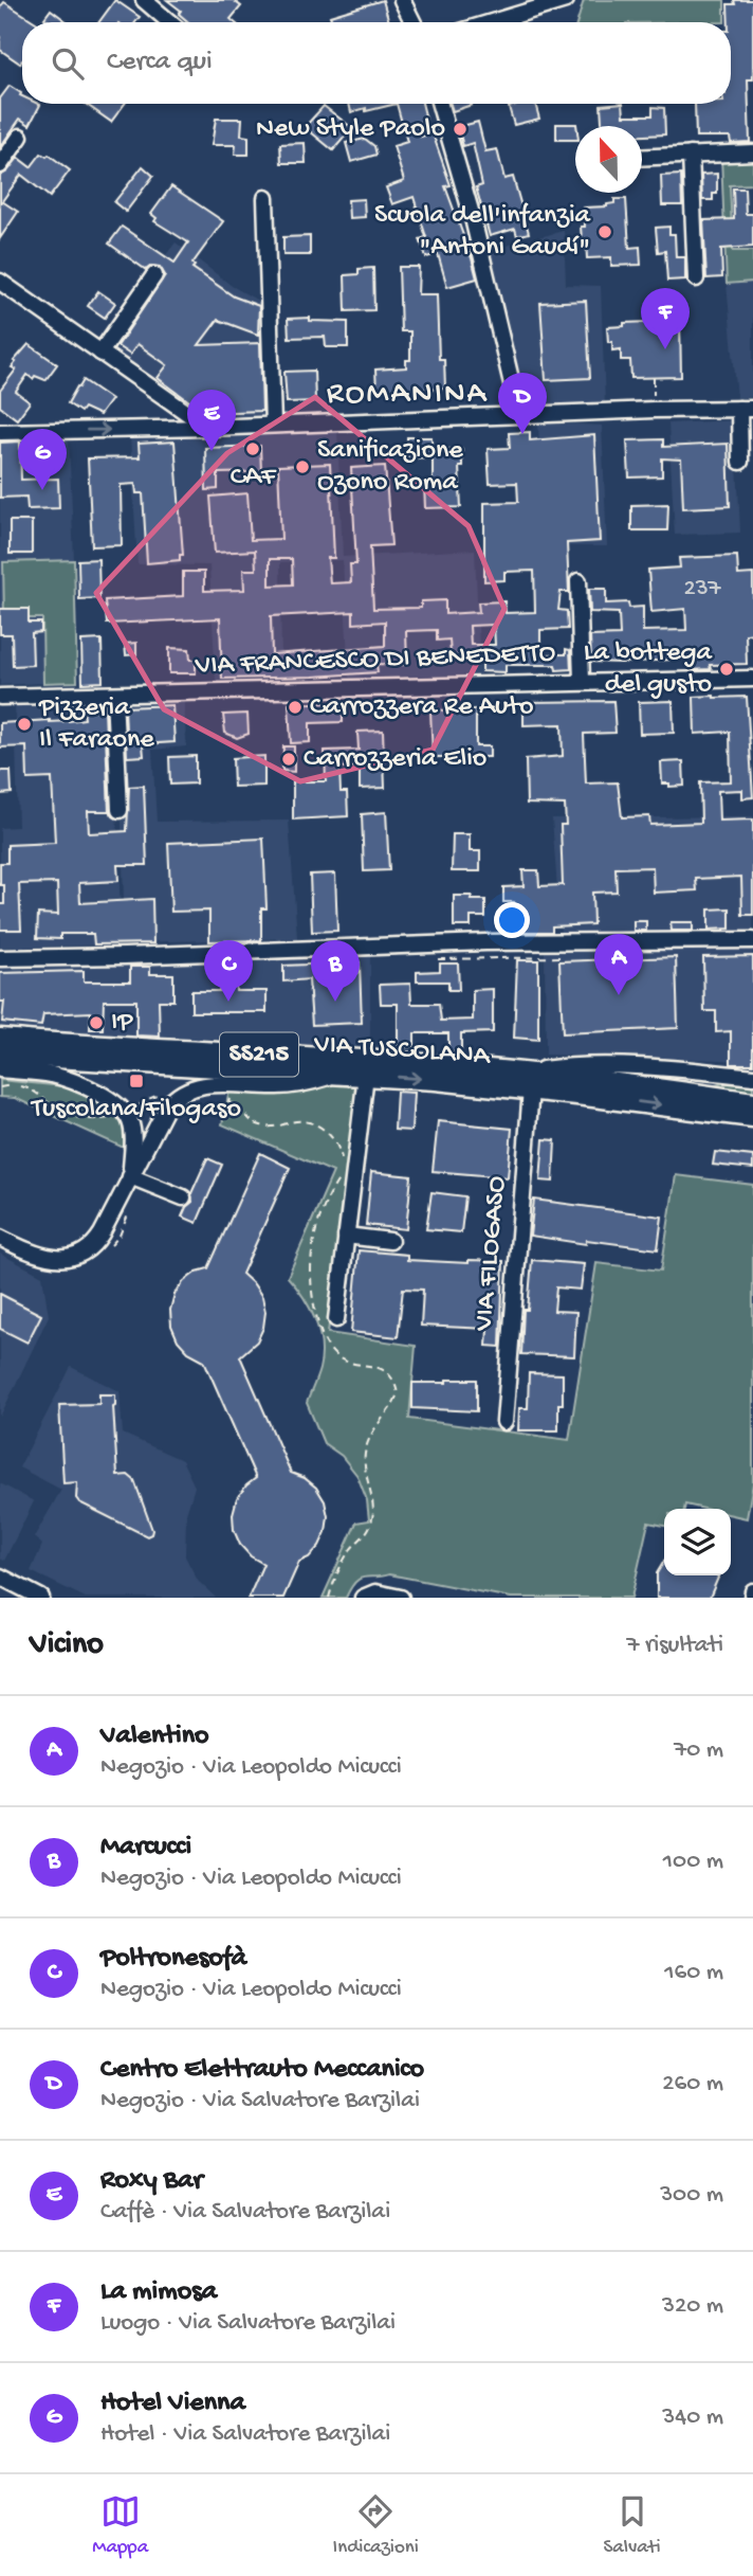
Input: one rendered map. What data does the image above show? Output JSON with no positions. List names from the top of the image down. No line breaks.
{"streets":{"main road":["VIA TUSCOLANA","SS215"],"street":["VIA FRANCESCO DI BENEDETTO","VIA FILOGASO"]},"crossings":[["VIA TUSCOLANA","VIA FILOGASO"]],"districts":["ROMANINA"],"places":{"other":["New Style Paolo","Scuola dell'infanzia \"Antoni Gaudí\"","CAF","Sanificazione Ozono Roma","La bottega del gusto","Carrozzera Re Auto","Pizzeria Il Faraone","Carrozzeria Elio","IP"],"transit":["Tuscolana/Filogaso"]},"house_numbers":["237"],"north":"top","page":{"search":"Cerca qui","pins":["F","D","E","G","A","B","C"],"heading":["Vicino","7 risultati"],"list":[{"mark":"A","name":"Valentino","note":"Negozio · Via Leopoldo Micucci","value":"70 m"},{"mark":"B","name":"Marcucci","note":"Negozio · Via Leopoldo Micucci","value":"100 m"},{"mark":"C","name":"Poltronesofà","note":"Negozio · Via Leopoldo Micucci","value":"160 m"},{"mark":"D","name":"Centro Elettrauto Meccanico","note":"Negozio · Via Salvatore Barzilai","value":"260 m"},{"mark":"E","name":"Roxy Bar","note":"Caffè · Via Salvatore Barzilai","value":"300 m"},{"mark":"F","name":"La mimosa","note":"Luogo · Via Salvatore Barzilai","value":"320 m"},{"mark":"G","name":"Hotel Vienna","note":"Hotel · Via Salvatore Barzilai","value":"340 m"}],"nav":["Mappa","Indicazioni","Salvati"]}}
